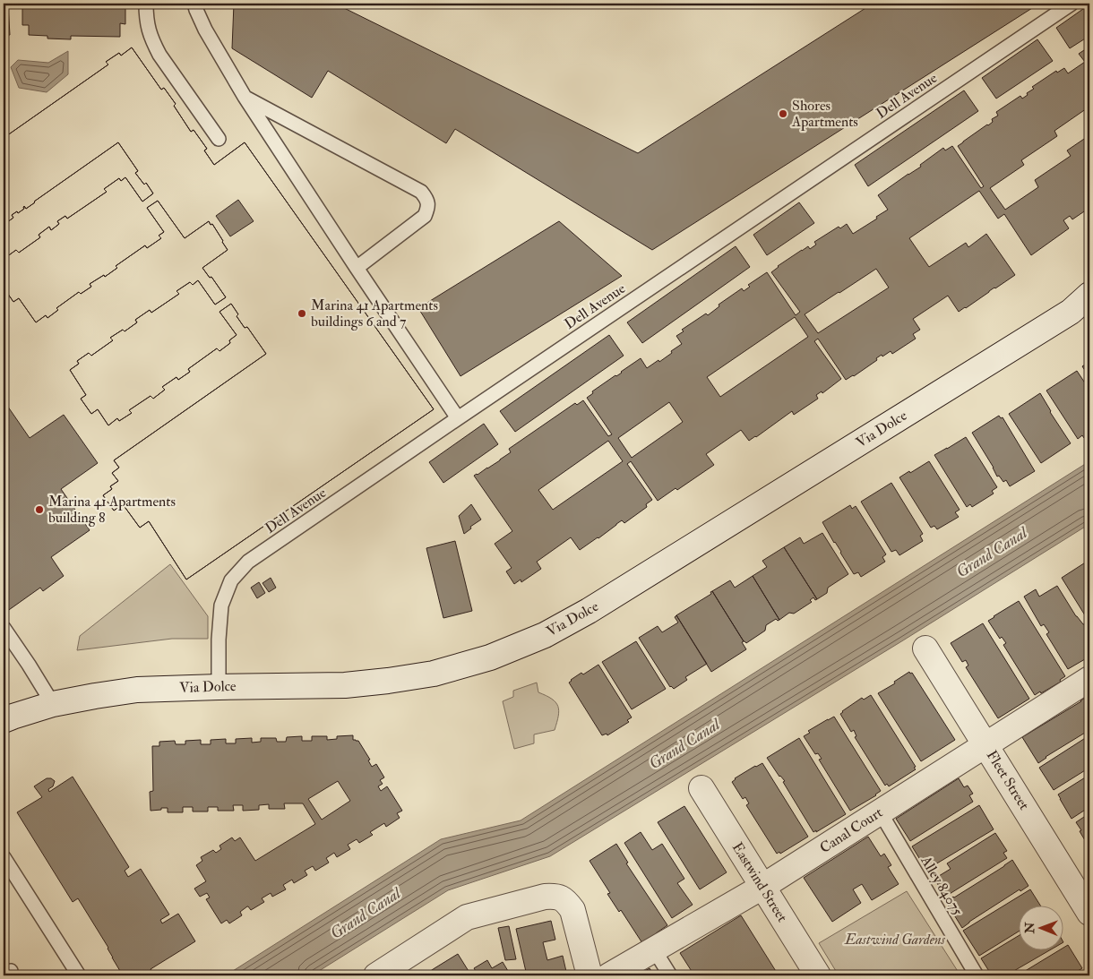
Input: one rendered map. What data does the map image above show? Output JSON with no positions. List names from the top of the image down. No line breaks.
{"streets":{"street":["Via Dolce","Fleet Street","Canal Court","Eastwind Street"],"lane":["Dell Avenue","Alley 84075"]},"crossings":[["Dell Avenue","Via Dolce"],["Fleet Street","Canal Court"],["Canal Court","Eastwind Street"],["Canal Court","Alley 84075"]],"water":["Grand Canal"],"parks":["Eastwind Gardens"],"places":["Shores Apartments","Marina 41 Apartments buildings 6 and 7","Marina 41 Apartments building 8"],"north":"left"}
